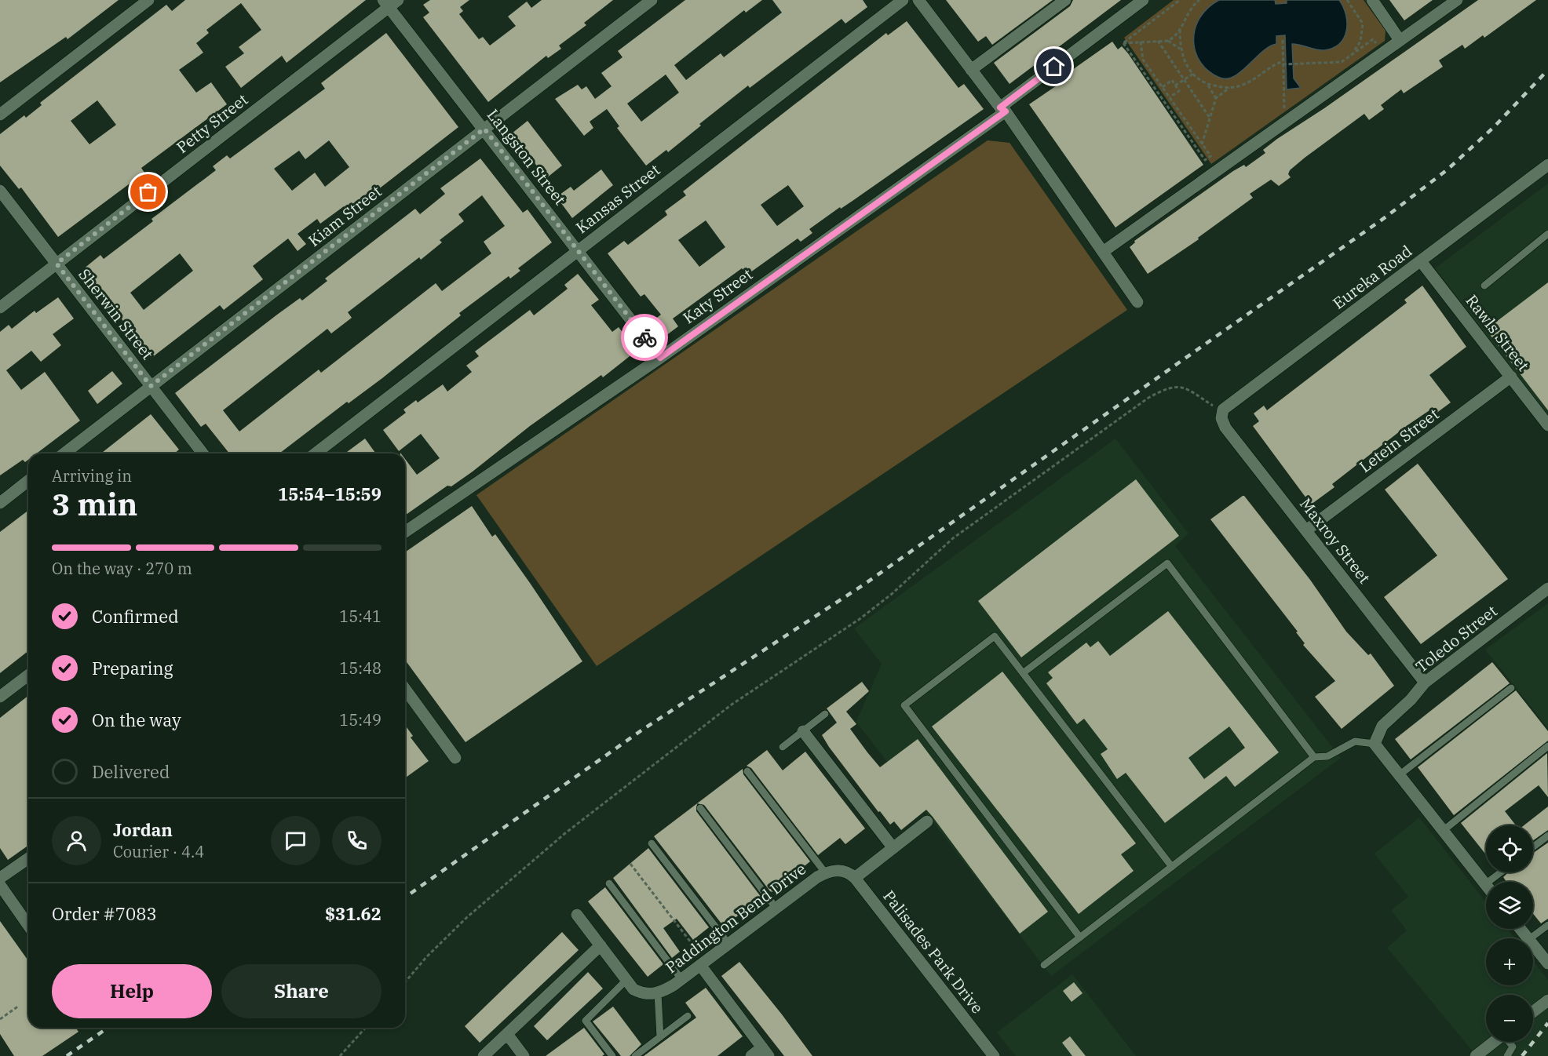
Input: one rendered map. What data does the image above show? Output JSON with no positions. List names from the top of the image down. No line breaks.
{"streets":{"street":["Petty Street","Langston Street","Kansas Street","Kiam Street","Eureka Road","Katy Street","Sherwin Street","Rawls Street","Letein Street","Maxroy Street","Toledo Street","Paddington Bend Drive","Palisades Park Drive"]},"crossings":[["Petty Street","Langston Street"],["Petty Street","Sherwin Street"],["Langston Street","Kansas Street"],["Langston Street","Kiam Street"],["Langston Street","Katy Street"],["Kiam Street","Sherwin Street"],["Eureka Road","Rawls Street"],["Eureka Road","Maxroy Street"],["Rawls Street","Letein Street"],["Letein Street","Maxroy Street"],["Maxroy Street","Toledo Street"],["Paddington Bend Drive","Palisades Park Drive"]],"page":{"heading":["3 min","Arriving in","15:54–15:59"],"panel":["Jordan","Courier · 4.4","Order #7083","$31.62"],"bar":"On the way · 270 m","list":[["Confirmed","15:41"],["Preparing","15:48"],["On the way","15:49"],"Delivered"],"map_buttons":["+","−"],"buttons":["Help","Share"]}}
